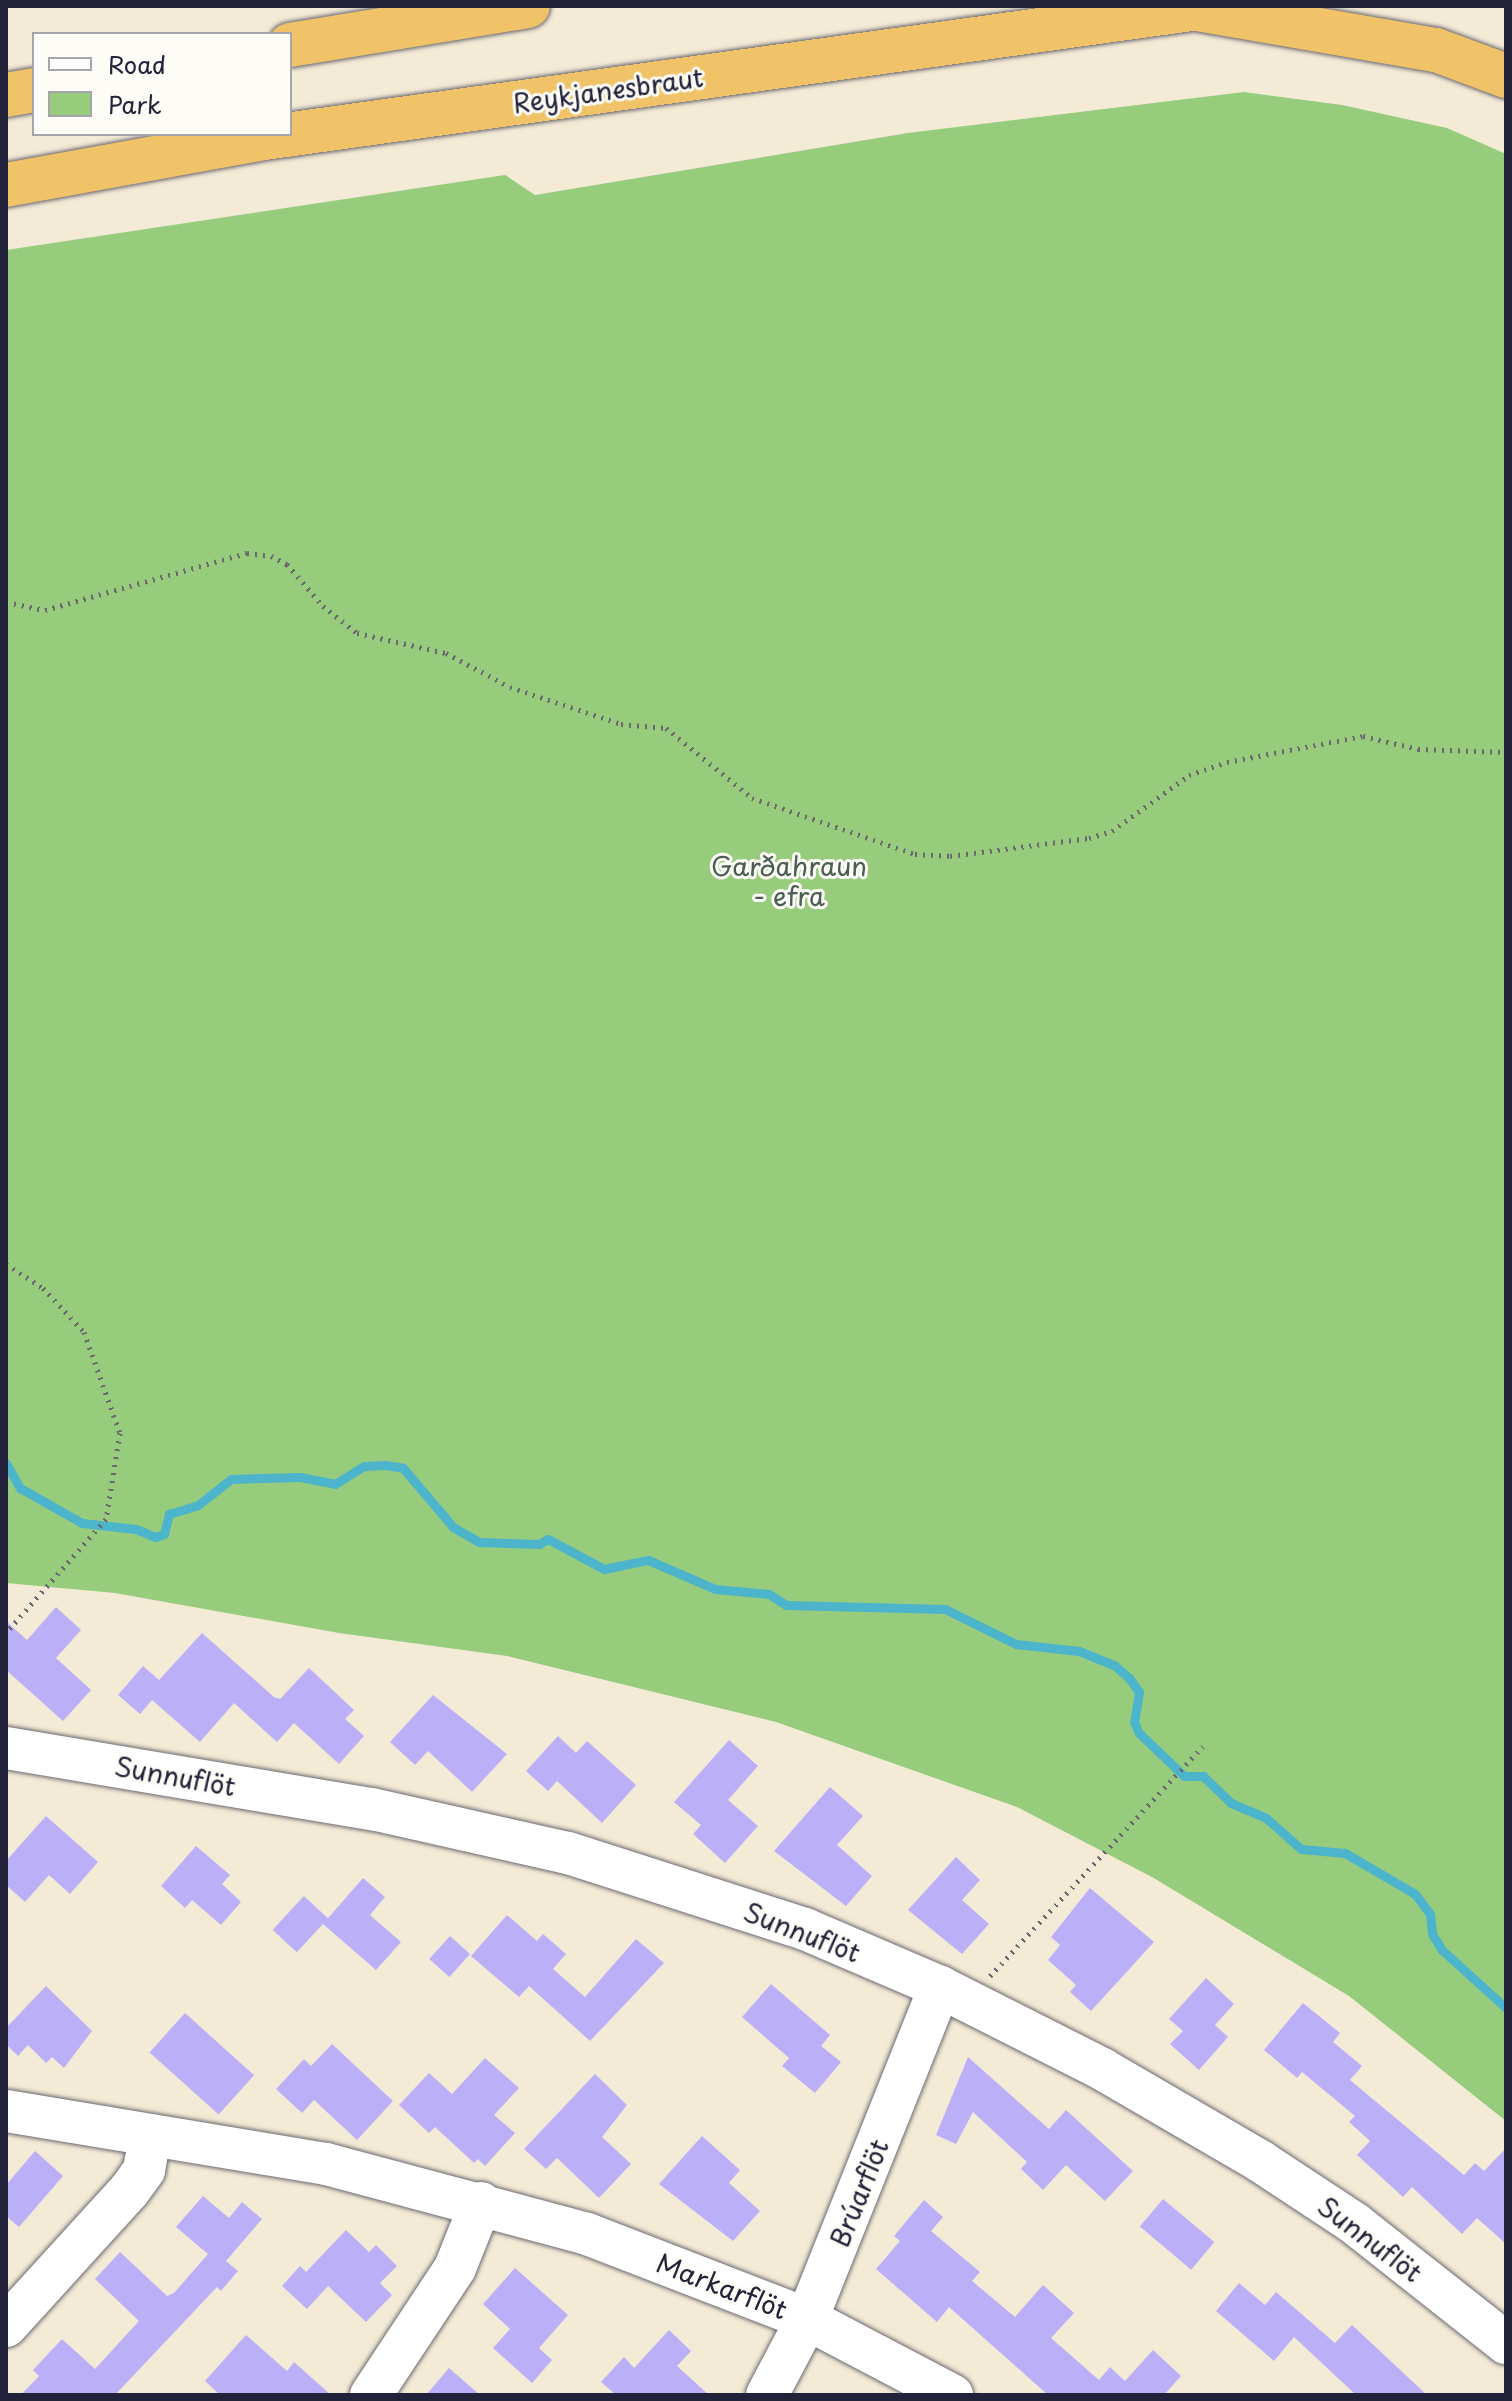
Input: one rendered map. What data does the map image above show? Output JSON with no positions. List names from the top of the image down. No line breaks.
{"streets":{"highway":["Reykjanesbraut"],"street":["Sunnuflöt","Brúarflöt","Markarflöt"]},"crossings":[["Sunnuflöt","Brúarflöt"],["Brúarflöt","Markarflöt"]],"parks":["Garðahraun - efra"],"legend":["Road","Park"]}
